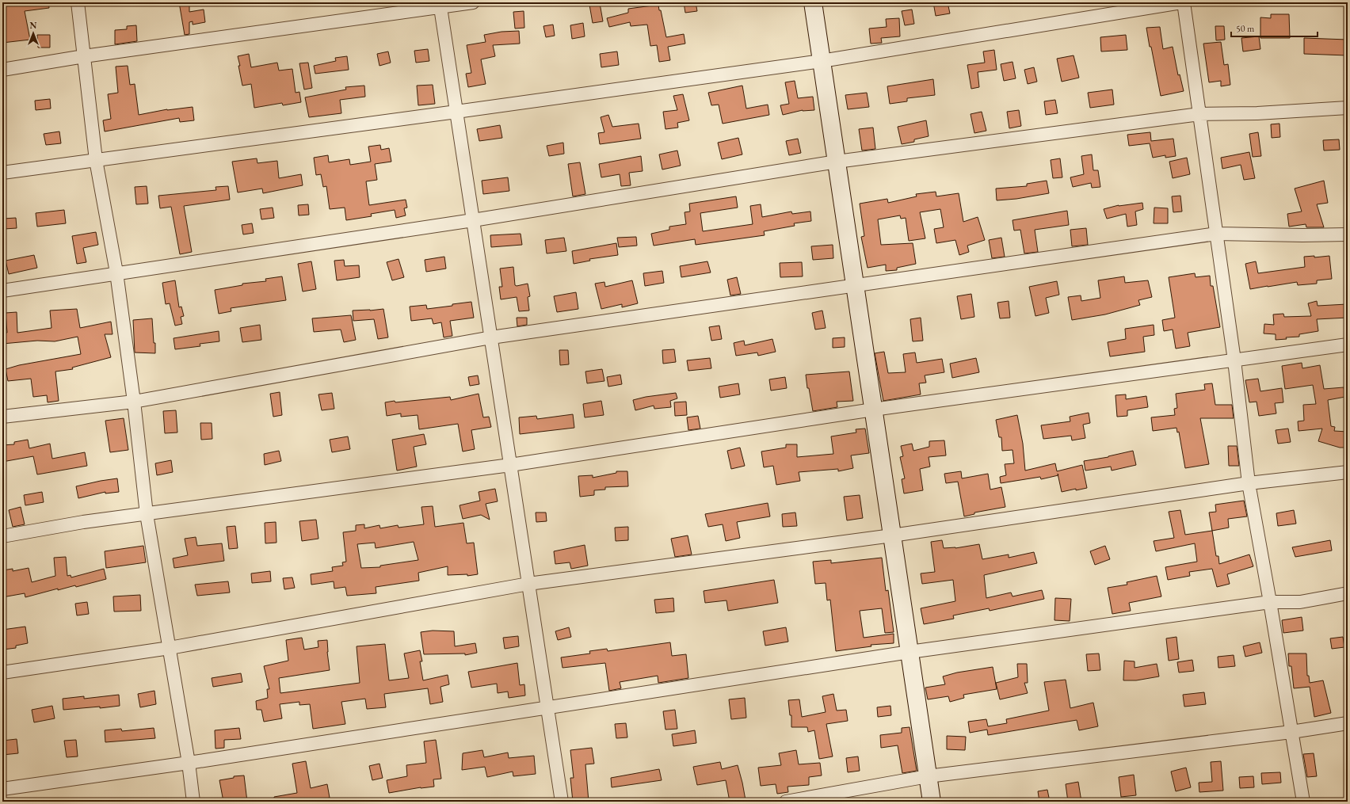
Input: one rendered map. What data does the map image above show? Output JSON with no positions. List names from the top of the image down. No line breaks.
{"scale_bar":"50 m","north":"top"}
